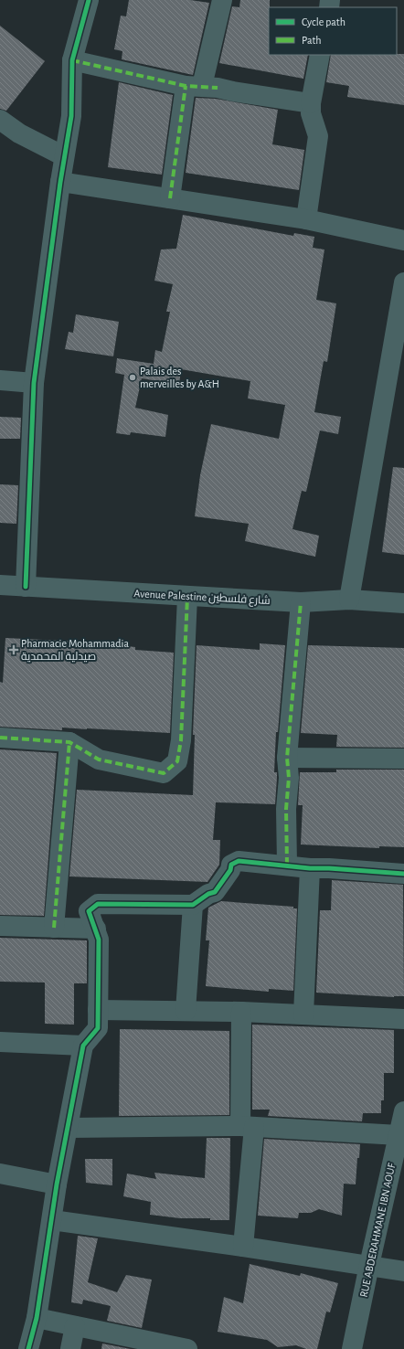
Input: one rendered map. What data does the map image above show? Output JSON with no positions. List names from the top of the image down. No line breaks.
{"streets":{"street":["Avenue Palestine شارع فلسطين","RUE ABDERAHMANE IBN AOUF"]},"places":{"other":["Palais des merveilles by A&H"],"health":["Pharmacie Mohammadia صيدلية المحمدية"]},"legend":["Cycle path","Path"]}
